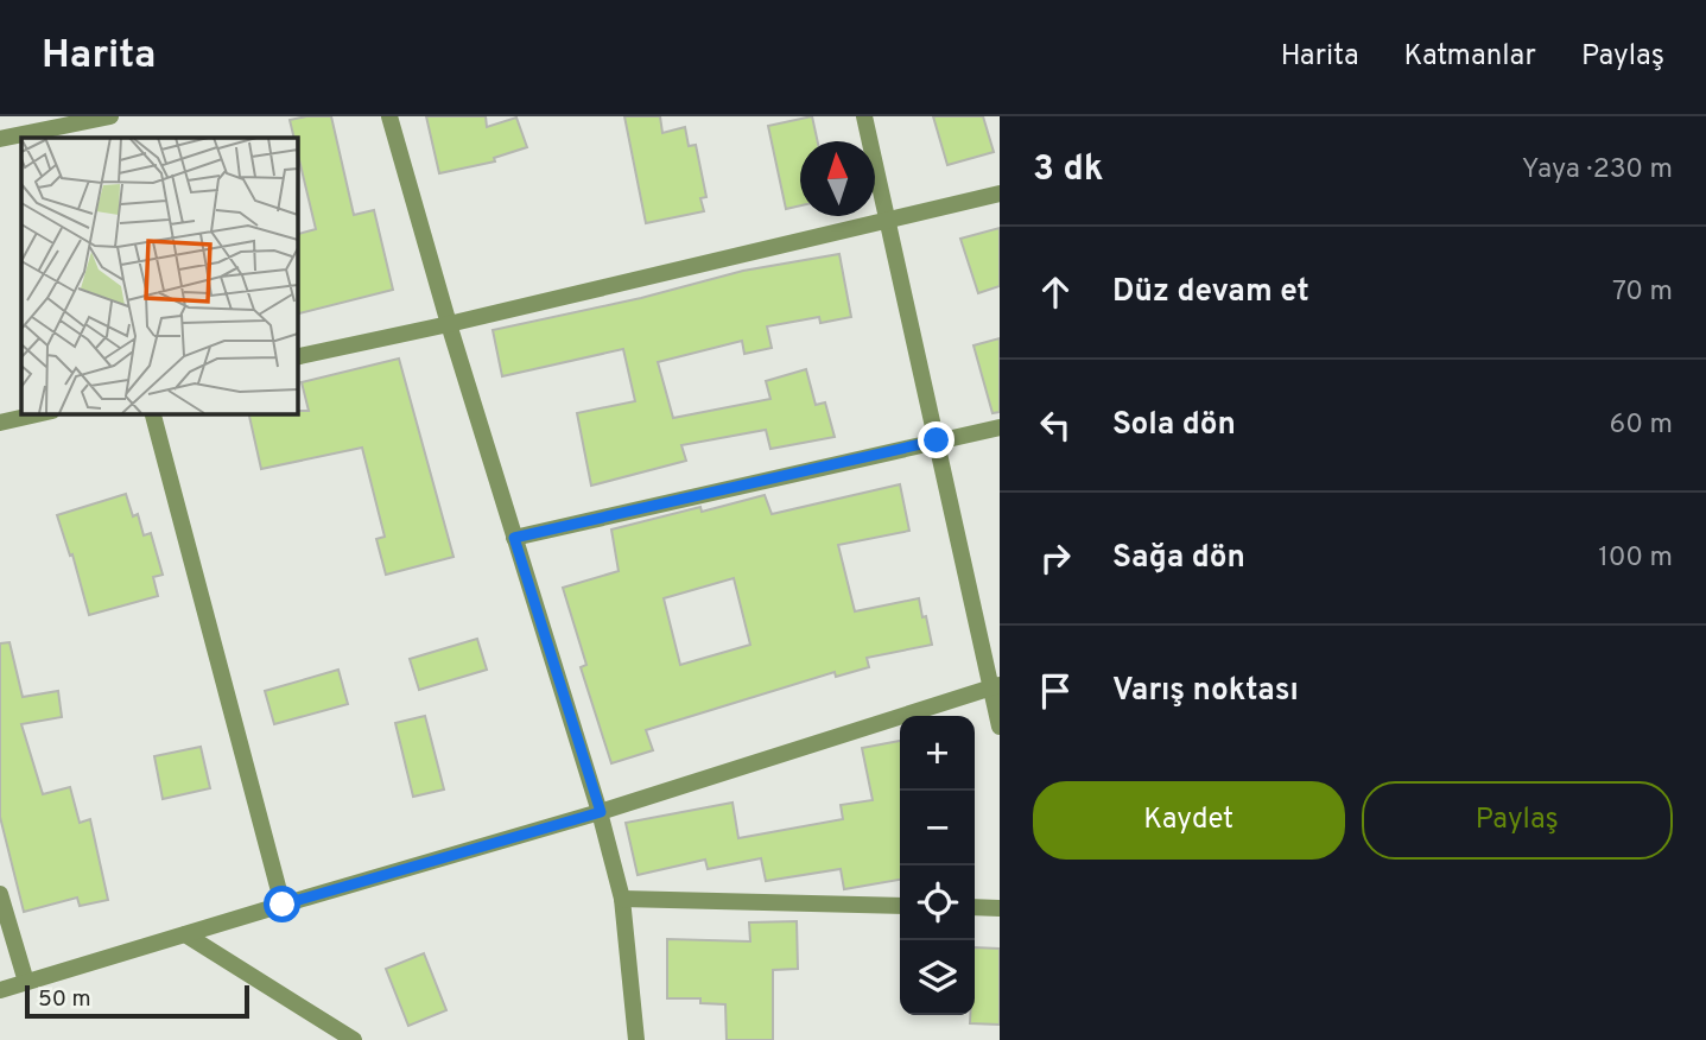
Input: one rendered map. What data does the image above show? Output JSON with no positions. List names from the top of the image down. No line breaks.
{"scale_bar":"50 m","north":"top","page":{"header":"Harita","nav":["Harita","Katmanlar","Paylaş"],"heading":["3 dk","Yaya · 230 m"],"list":[["Düz devam et","70 m"],["Sola dön","60 m"],["Sağa dön","100 m"],"Varış noktası"],"map_buttons":["+","−"],"buttons":["Kaydet","Paylaş"],"scale":"50 m"}}
